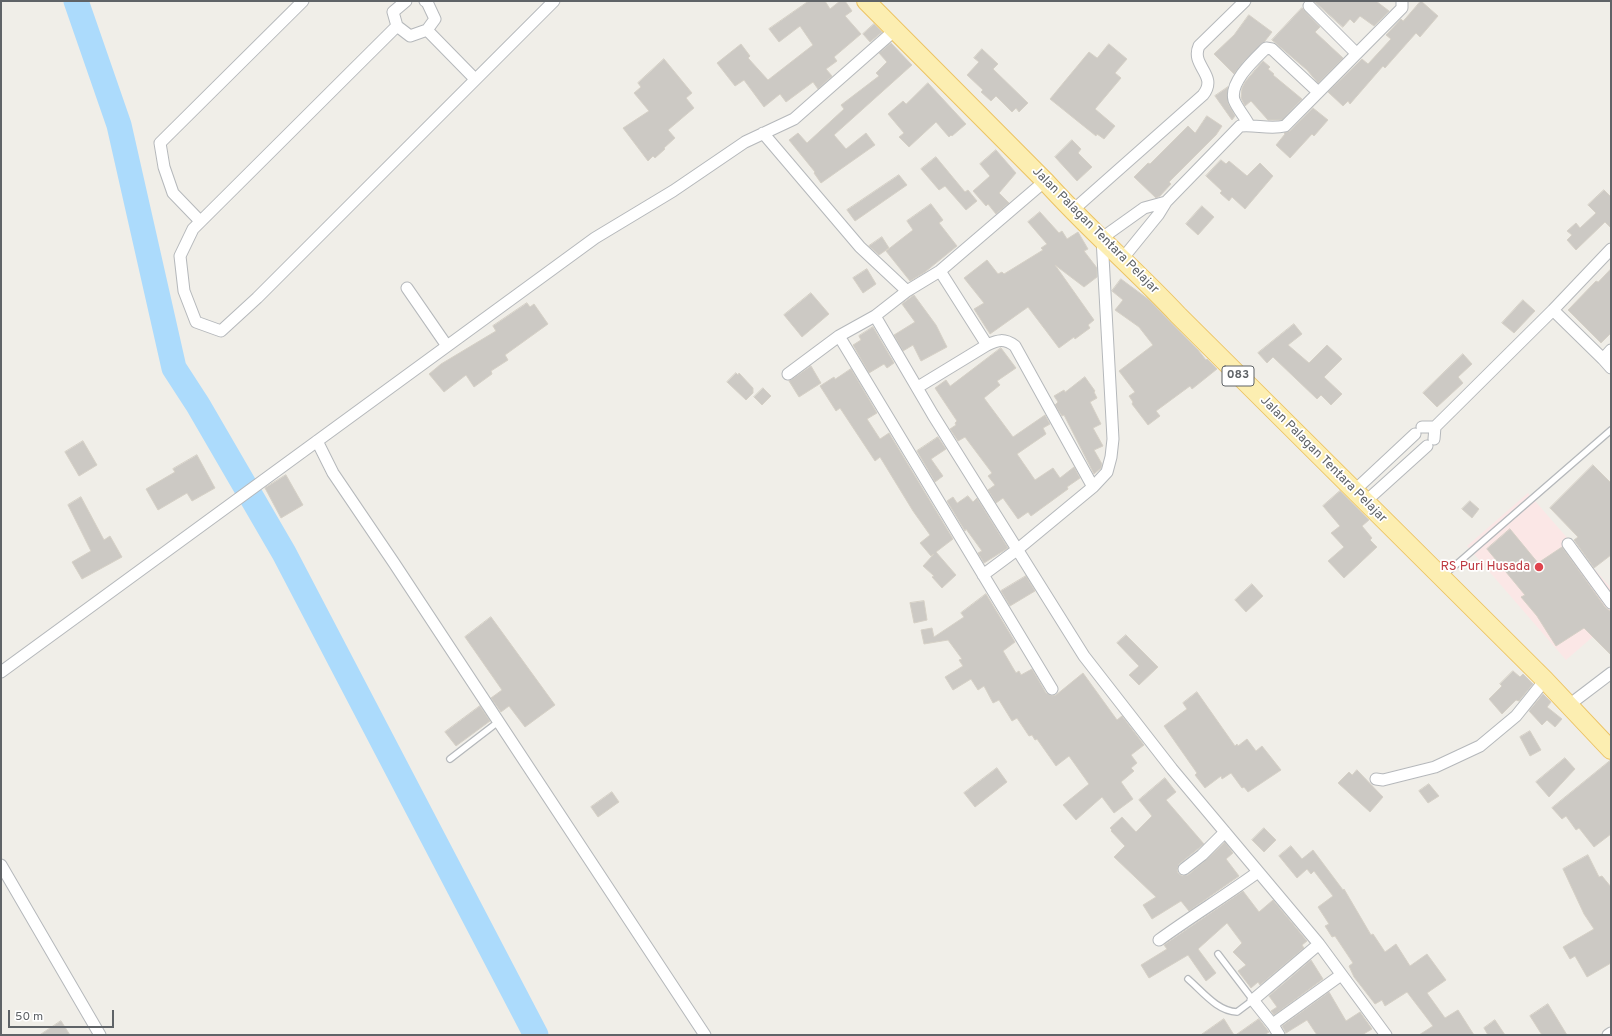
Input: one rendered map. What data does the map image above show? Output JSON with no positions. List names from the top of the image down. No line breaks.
{"streets":{"main road":["Jalan Palagan Tentara Pelajar","083"]},"places":["RS Puri Husada"],"scale_bar":"50 m"}
